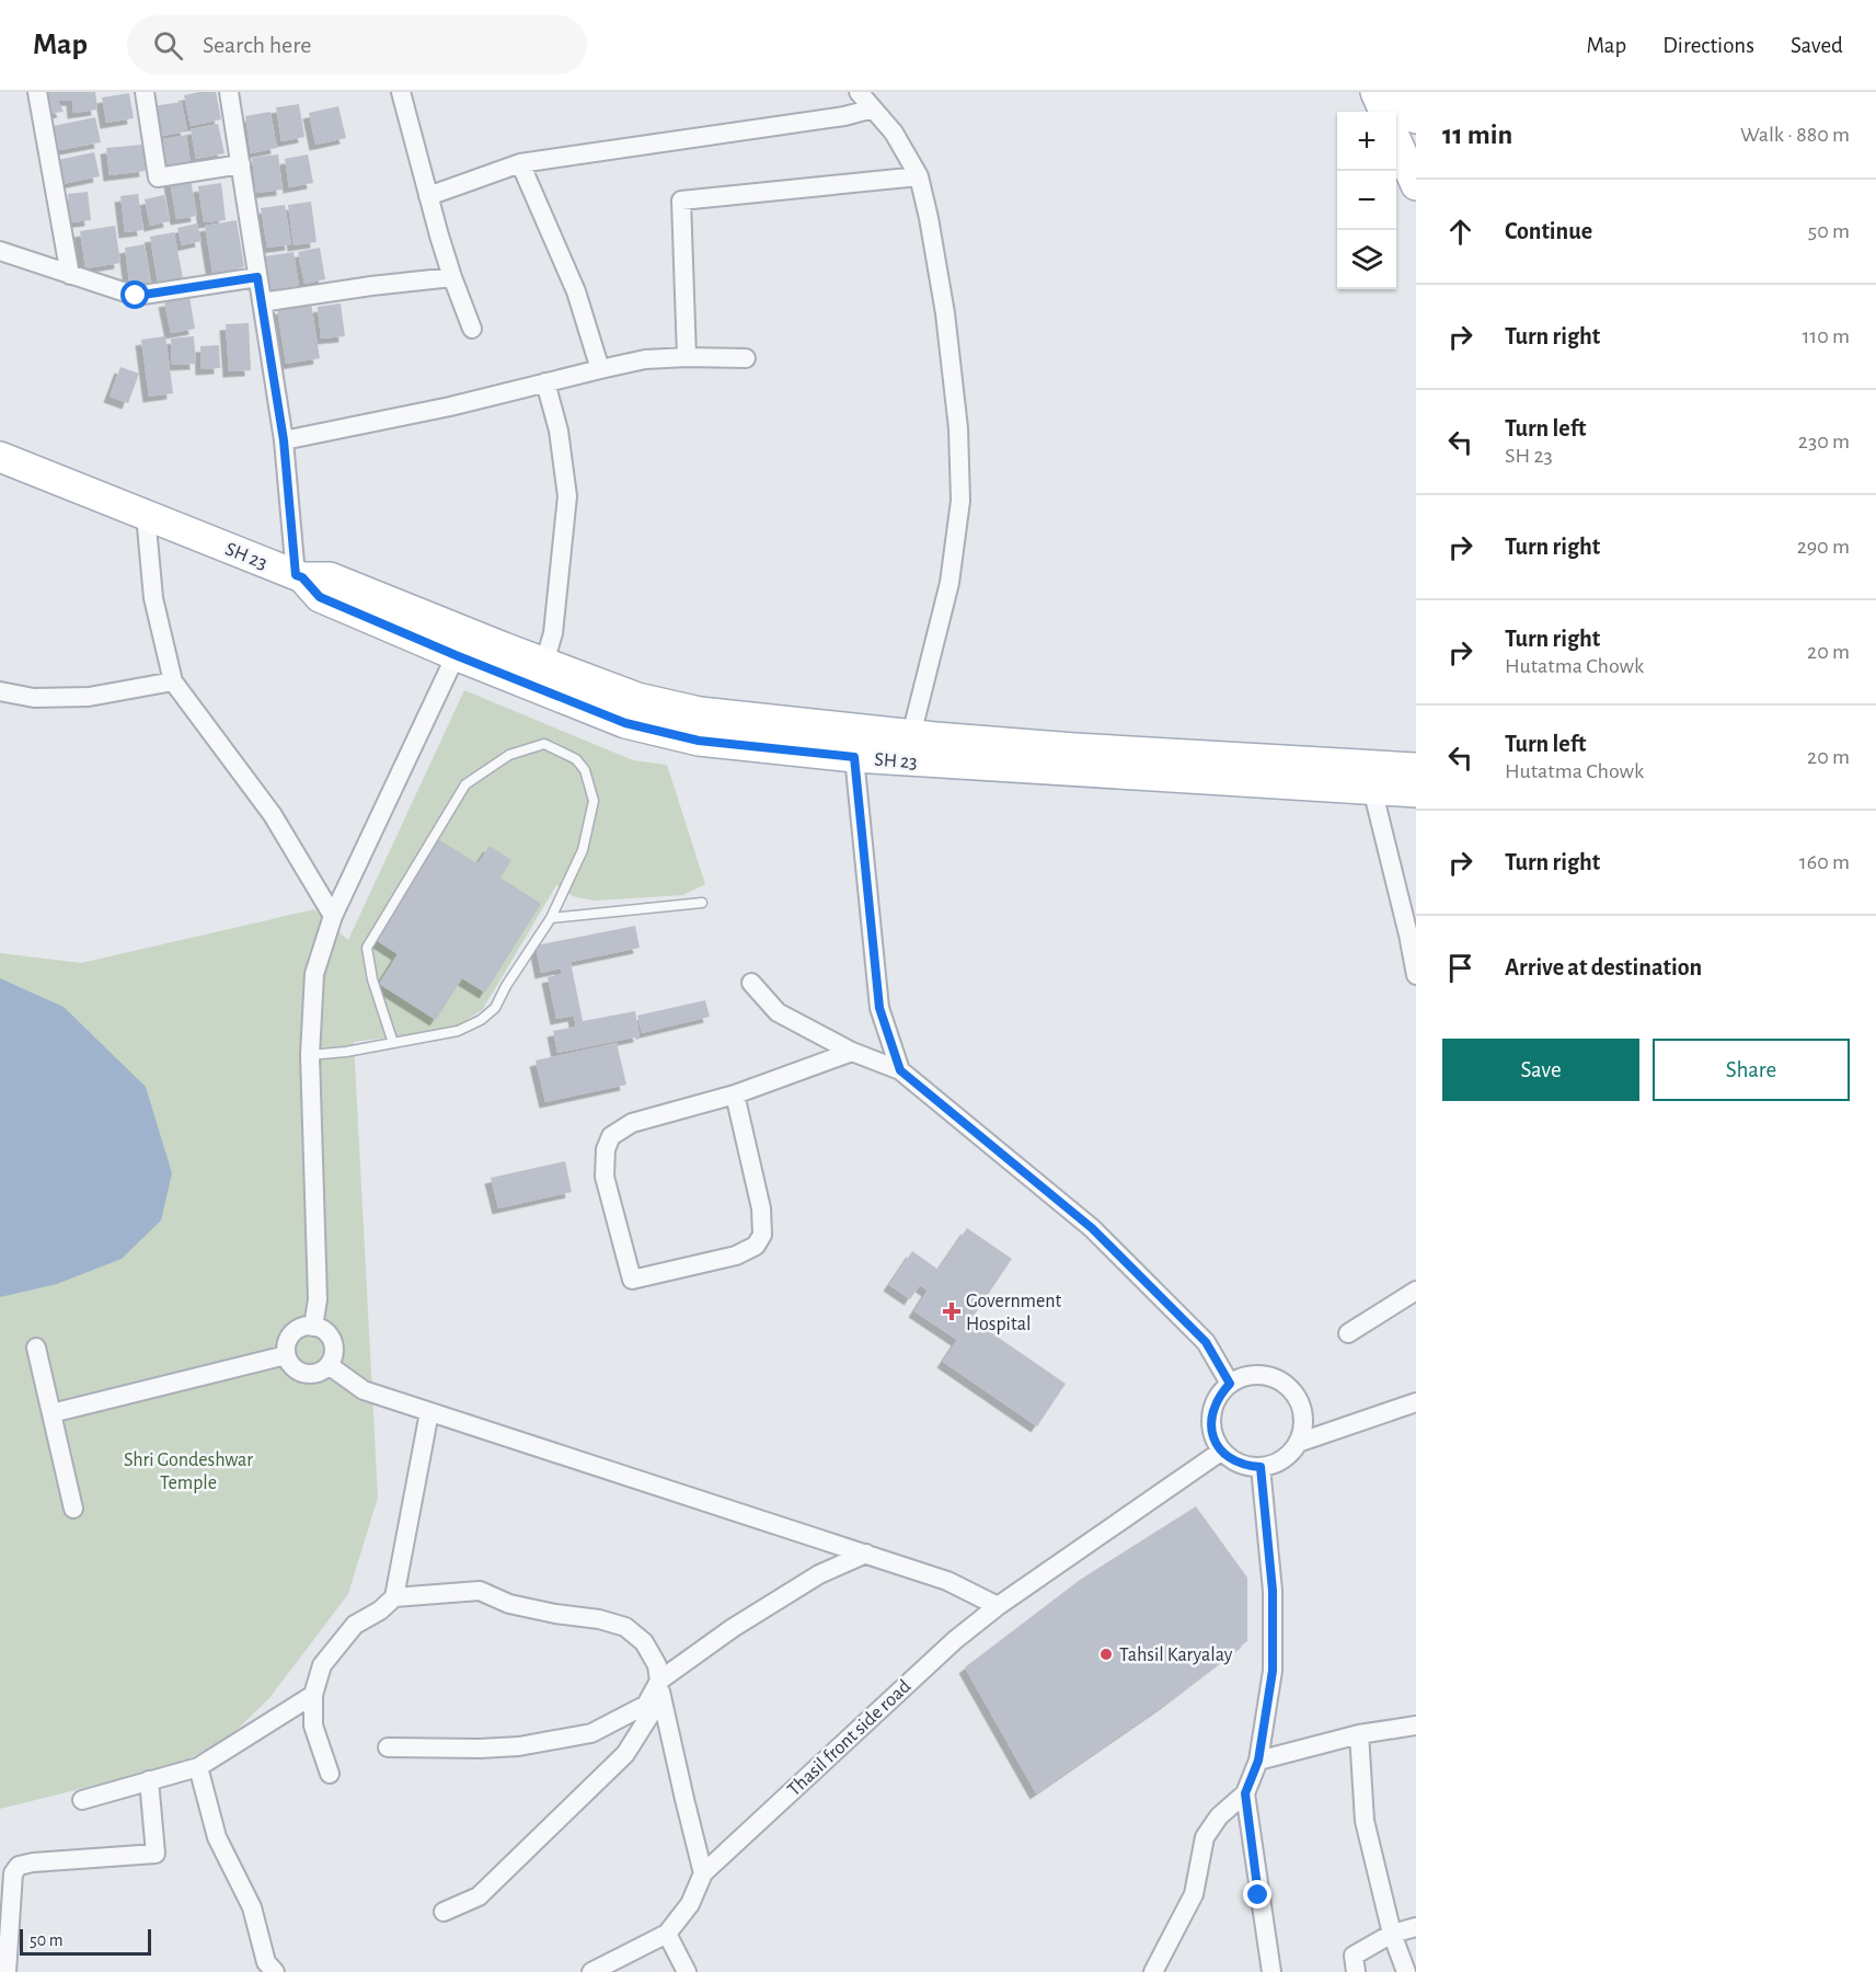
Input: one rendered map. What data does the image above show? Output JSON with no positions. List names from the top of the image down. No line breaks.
{"streets":{"main road":["SH 23"],"street":["Thasil front side road"]},"parks":["Shri Gondeshwar Temple"],"places":{"health":["Government Hospital"],"other":["Tahsil Karyalay"]},"scale_bar":"50 m","page":{"header":"Map","search":"Search here","nav":["Map","Directions","Saved"],"heading":["11 min","Walk · 880 m"],"map_buttons":["+","−"],"list":[["Continue","50 m"],["Turn right","110 m"],["Turn left","SH 23","230 m"],["Turn right","290 m"],["Turn right","Hutatma Chowk","20 m"],["Turn left","Hutatma Chowk","20 m"],["Turn right","160 m"],"Arrive at destination"],"buttons":["Save","Share"],"scale":"50 m"}}
